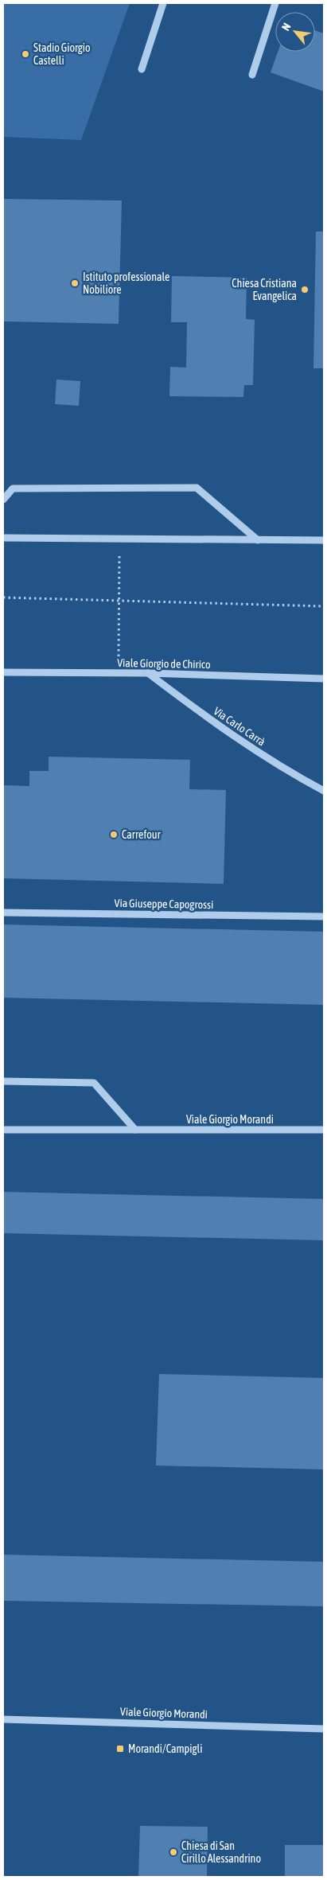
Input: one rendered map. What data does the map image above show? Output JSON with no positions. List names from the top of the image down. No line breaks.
{"streets":{"street":["Viale Giorgio de Chirico","Via Carlo Carrà","Via Giuseppe Capogrossi","Viale Giorgio Morandi"]},"crossings":[["Viale Giorgio de Chirico","Via Carlo Carrà"]],"places":{"other":["Stadio Giorgio Castelli","Istituto professionale Nobiliore","Chiesa Cristiana Evangelica","Carrefour","Chiesa di San Cirillo Alessandrino"],"transit":["Morandi/Campigli"]},"north":"top left"}
